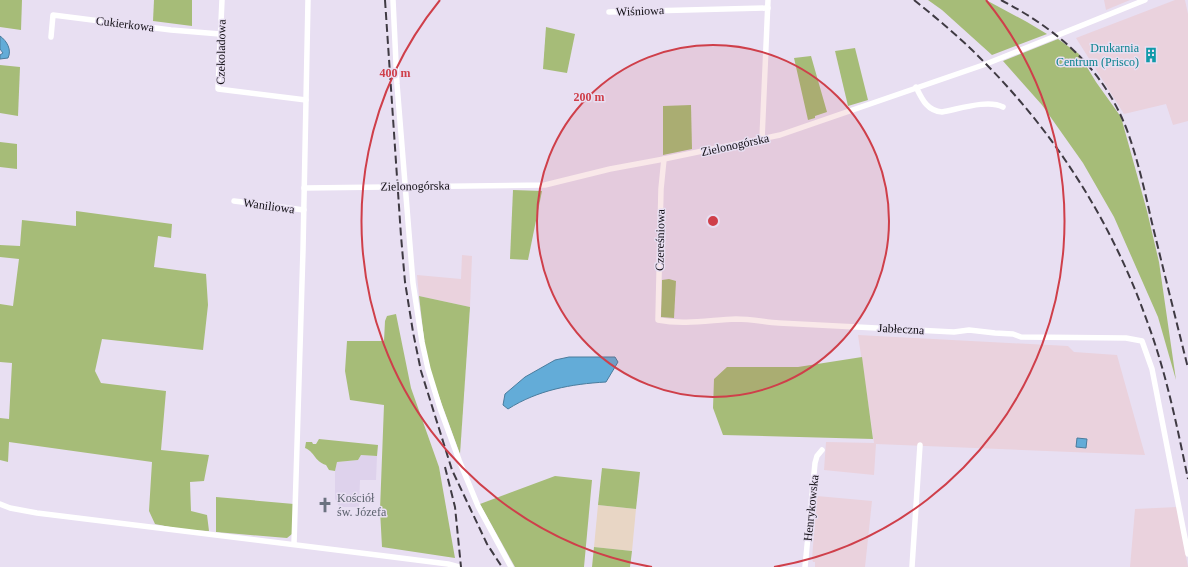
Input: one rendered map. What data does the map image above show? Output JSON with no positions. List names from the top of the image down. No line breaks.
{"streets":{"street":["Wiśniowa","Cukierkowa","Czekoladowa","Zielonogórska","Waniliowa","Czereśniowa","Jabłeczna","Henrykowska"]},"crossings":[["Cukierkowa","Czekoladowa"],["Zielonogórska","Czereśniowa"],["Czereśniowa","Jabłeczna"]],"places":{"building":["Drukarnia Centrum (Prisco)"],"church":["Kościół św. Józefa"]},"rings":["400 m","200 m"]}
